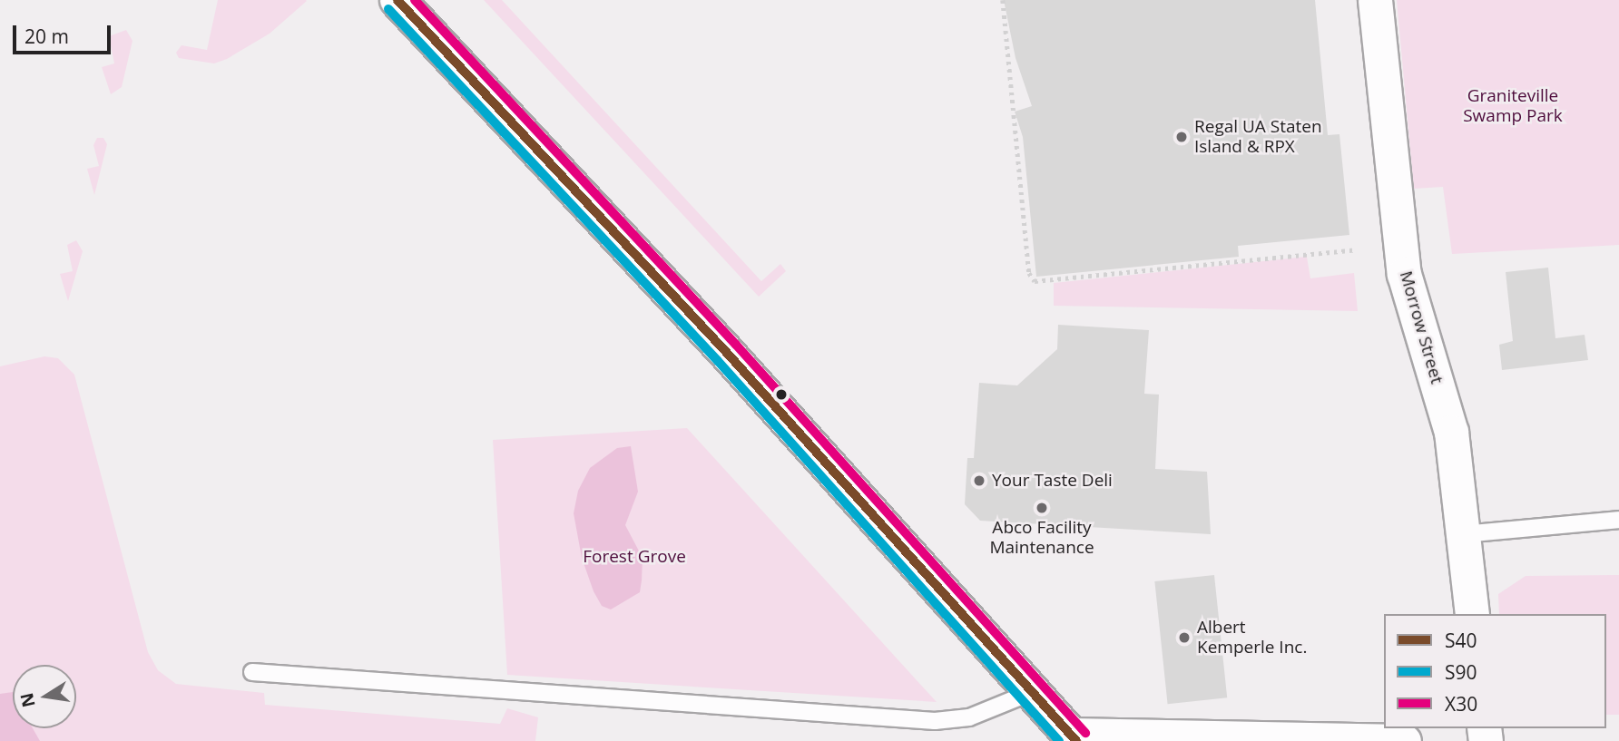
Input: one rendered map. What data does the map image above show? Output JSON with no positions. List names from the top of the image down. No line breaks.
{"streets":{"street":["Morrow Street"]},"parks":["Graniteville Swamp Park","Forest Grove"],"places":["Regal UA Staten Island & RPX","Your Taste Deli","Abco Facility Maintenance","Albert Kemperle Inc."],"lines":["transit line S40","transit line X30","transit line S90"],"legend":["S40","S90","X30"],"scale_bar":"20 m","north":"left"}
